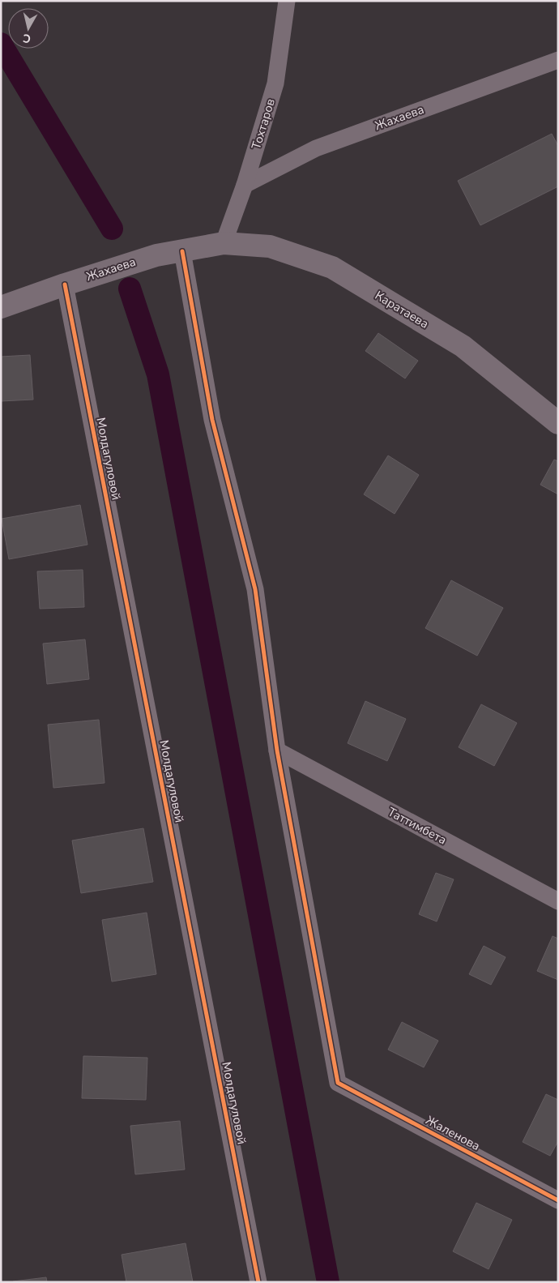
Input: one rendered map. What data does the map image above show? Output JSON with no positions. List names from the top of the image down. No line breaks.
{"streets":{"street":["Жахаева","Тохтаров","Каратаева","Молдагуловой","Таттимбета","Жаленова"]},"crossings":[["Жахаева","Тохтаров"],["Жахаева","Каратаева"],["Жахаева","Молдагуловой"],["Тохтаров","Каратаева"],["Таттимбета","Жаленова"]],"north":"bottom"}
